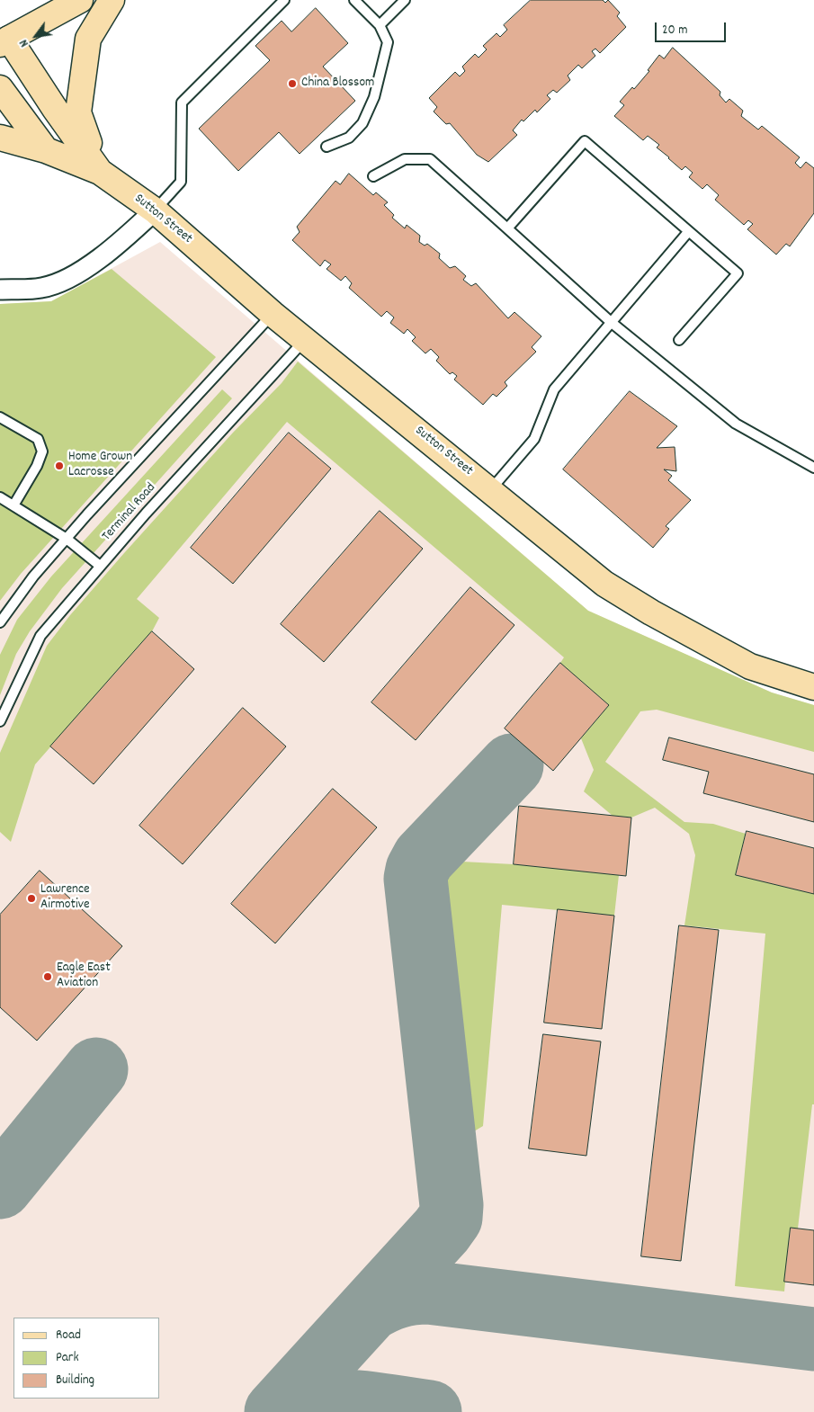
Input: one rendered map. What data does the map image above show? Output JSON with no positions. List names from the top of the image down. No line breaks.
{"streets":{"main road":["Sutton Street"],"lane":["Terminal Road"]},"crossings":[["Sutton Street","Terminal Road"]],"places":["China Blossom","Home Grown Lacrosse","Lawrence Airmotive","Eagle East Aviation"],"legend":["Road","Park","Building"],"scale_bar":"20 m","north":"bottom left"}
